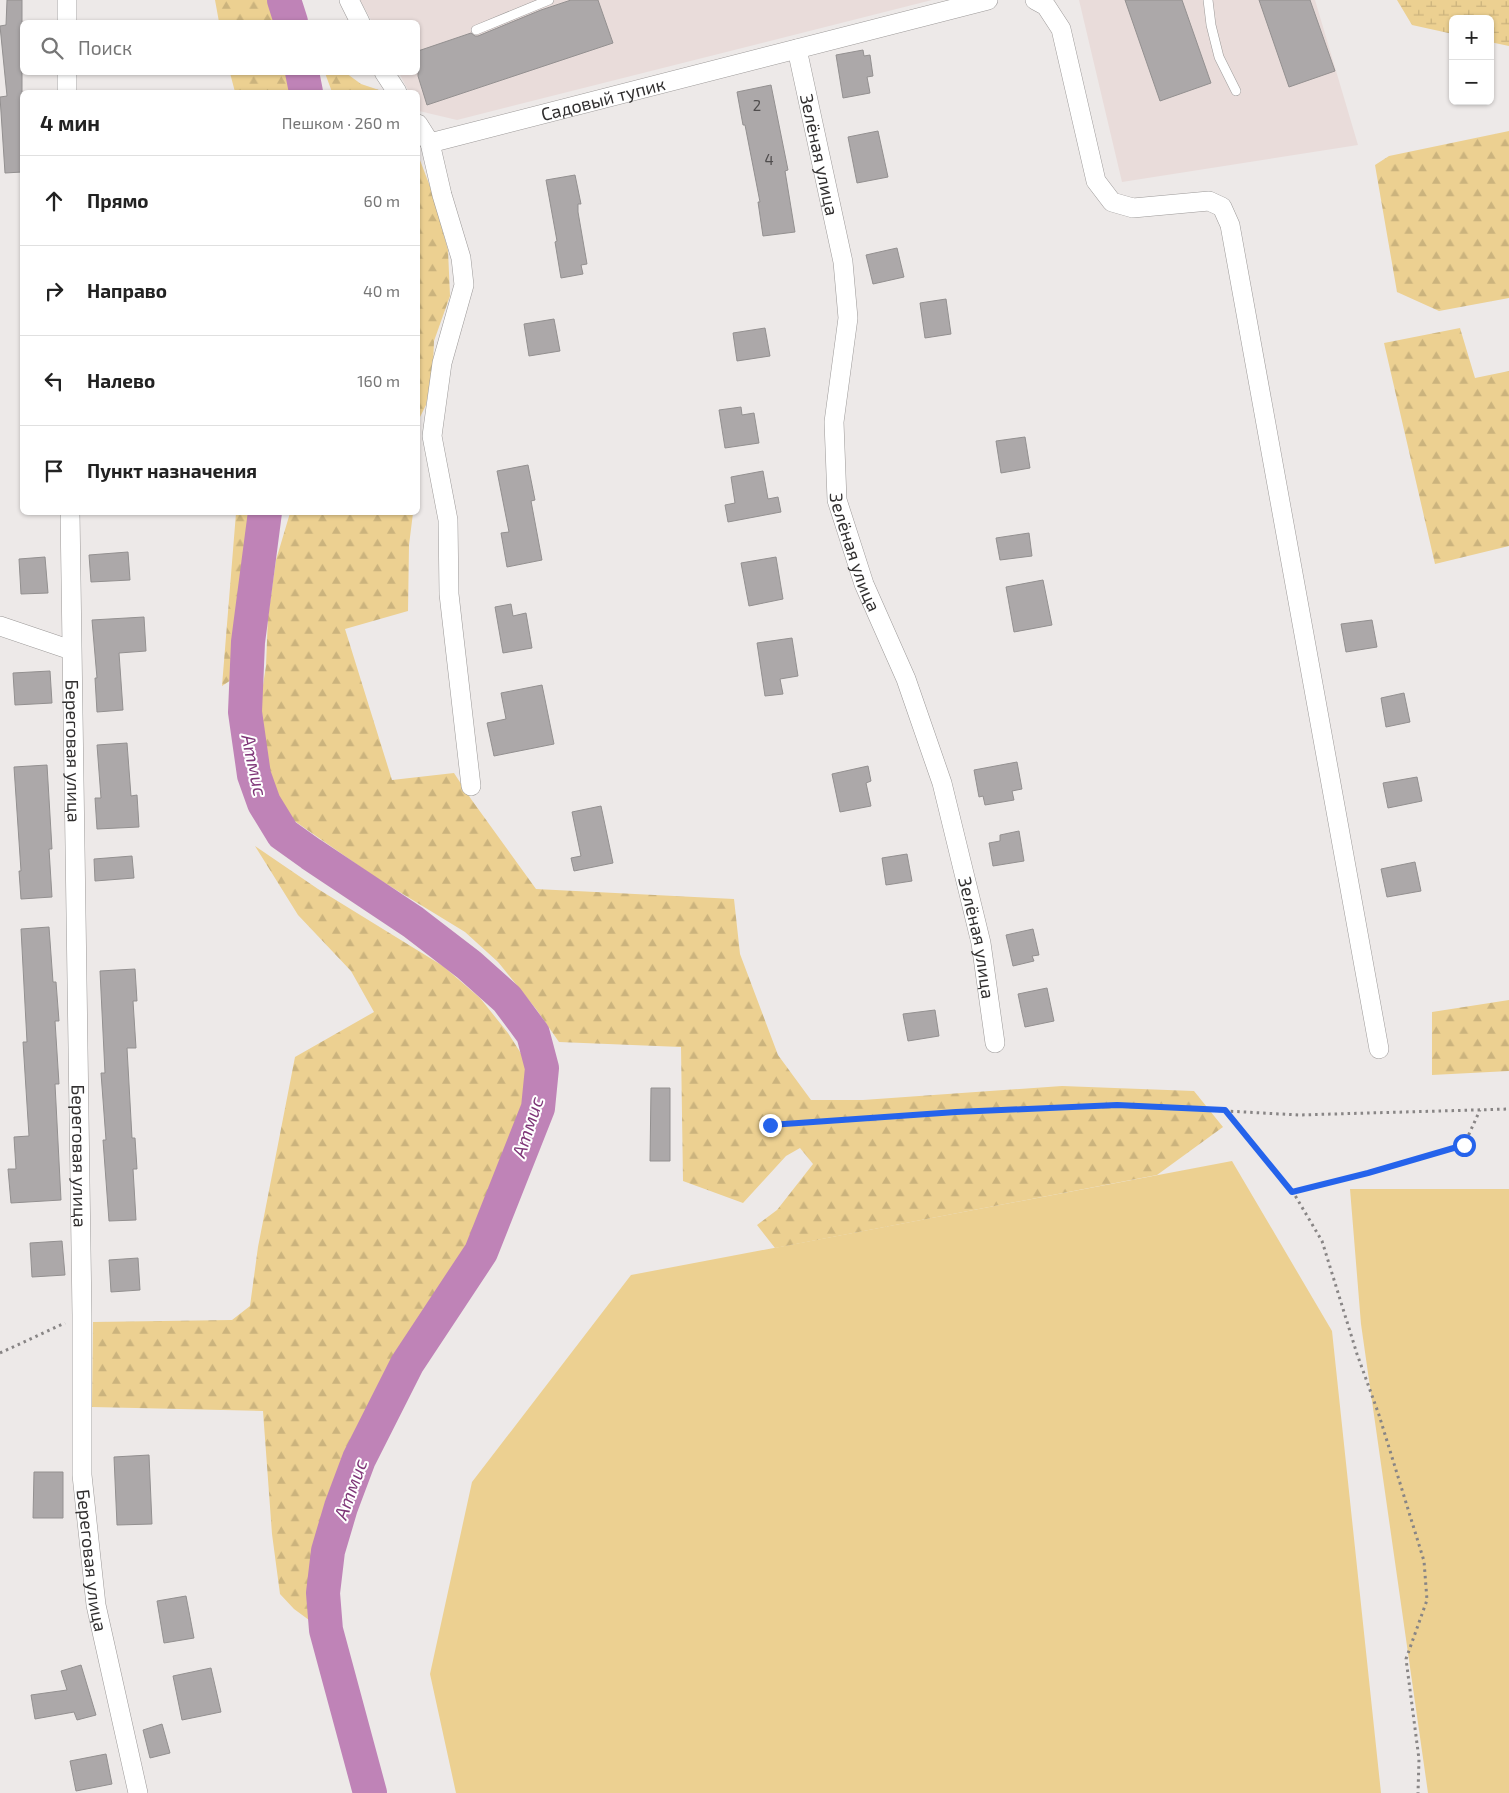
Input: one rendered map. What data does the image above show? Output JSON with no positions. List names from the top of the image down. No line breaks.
{"streets":{"street":["Садовый тупик","Зелёная улица","Береговая улица"]},"crossings":[["Садовый тупик","Зелёная улица"]],"water":["Атмис"],"house_numbers":["2","4"],"page":{"map_buttons":["+","−"],"search":"Поиск","heading":["4 мин","Пешком · 260 m"],"list":[["Прямо","60 m"],["Направо","40 m"],["Налево","160 m"],"Пункт назначения"]}}
